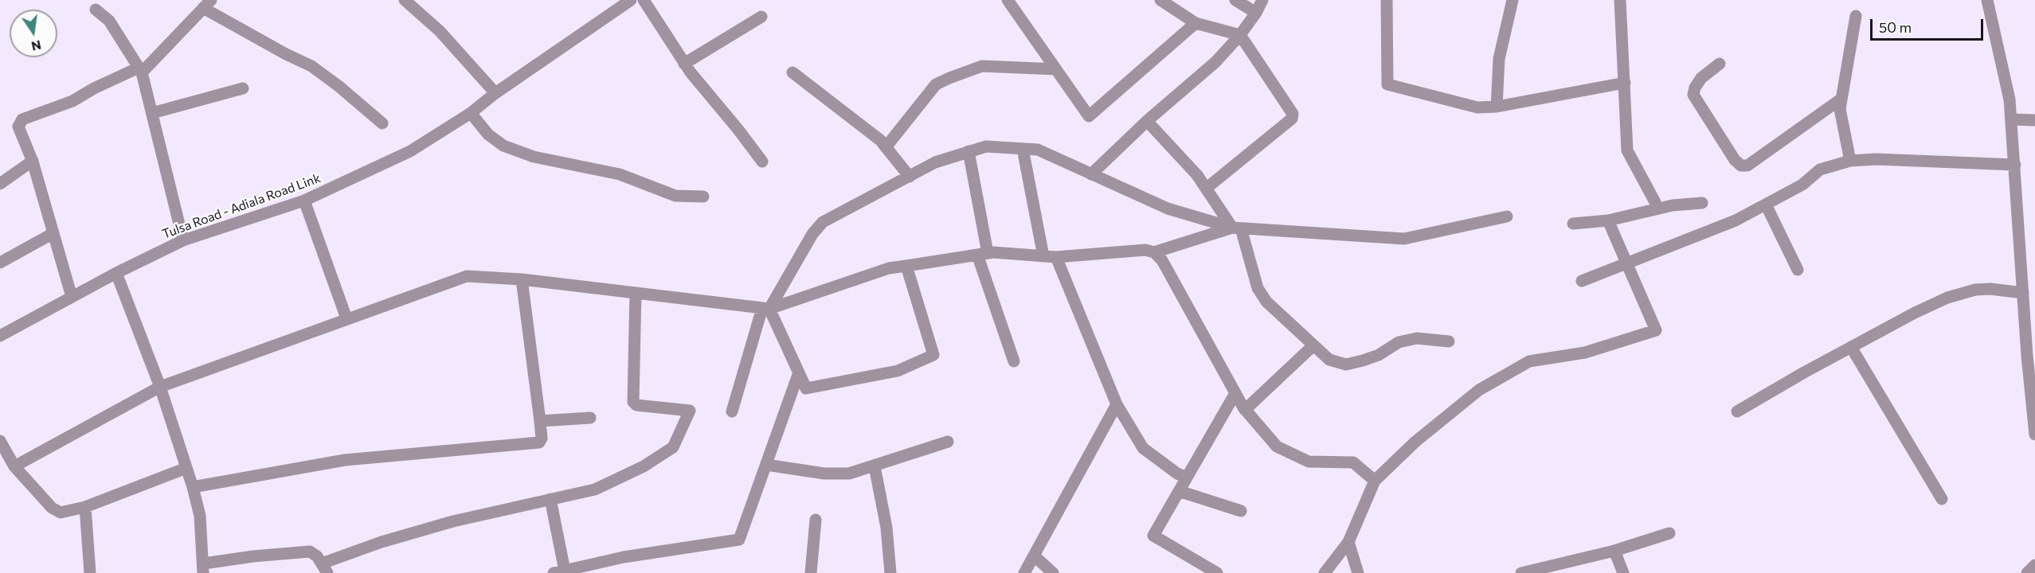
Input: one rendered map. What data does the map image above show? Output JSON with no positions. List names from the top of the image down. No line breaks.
{"streets":{"street":["Tulsa Road - Adiala Road Link"]},"scale_bar":"50 m","north":"bottom"}
